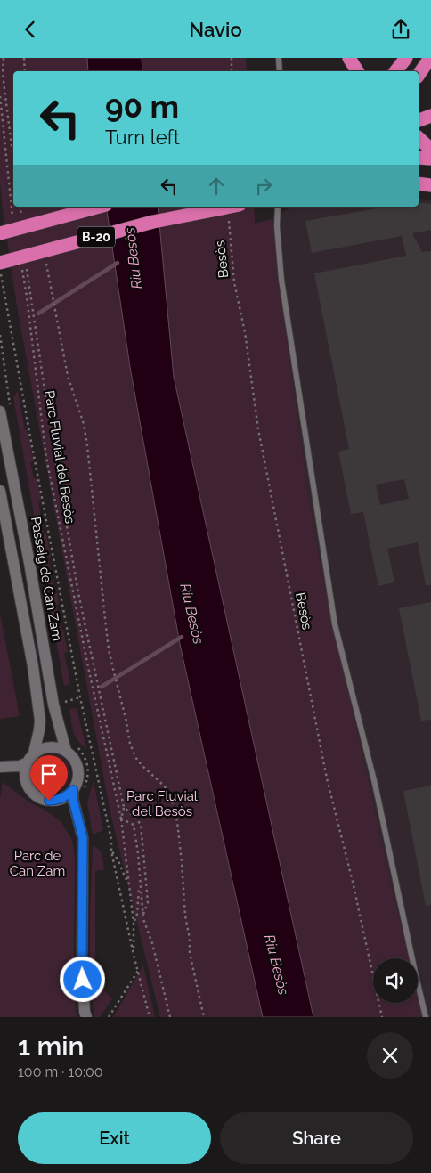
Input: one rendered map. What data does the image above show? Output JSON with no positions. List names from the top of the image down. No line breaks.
{"streets":{"highway":["B-20"],"street":["Passeig de Can Zam"],"path":["Besòs","Parc Fluvial del Besòs"]},"water":["Riu Besòs"],"parks":["Parc Fluvial del Besòs","Parc de Can Zam"],"page":{"header":"Navio","turn":["90 m","Turn left"],"heading":["1 min","100 m · 10:00"],"buttons":["Exit","Share"]}}
